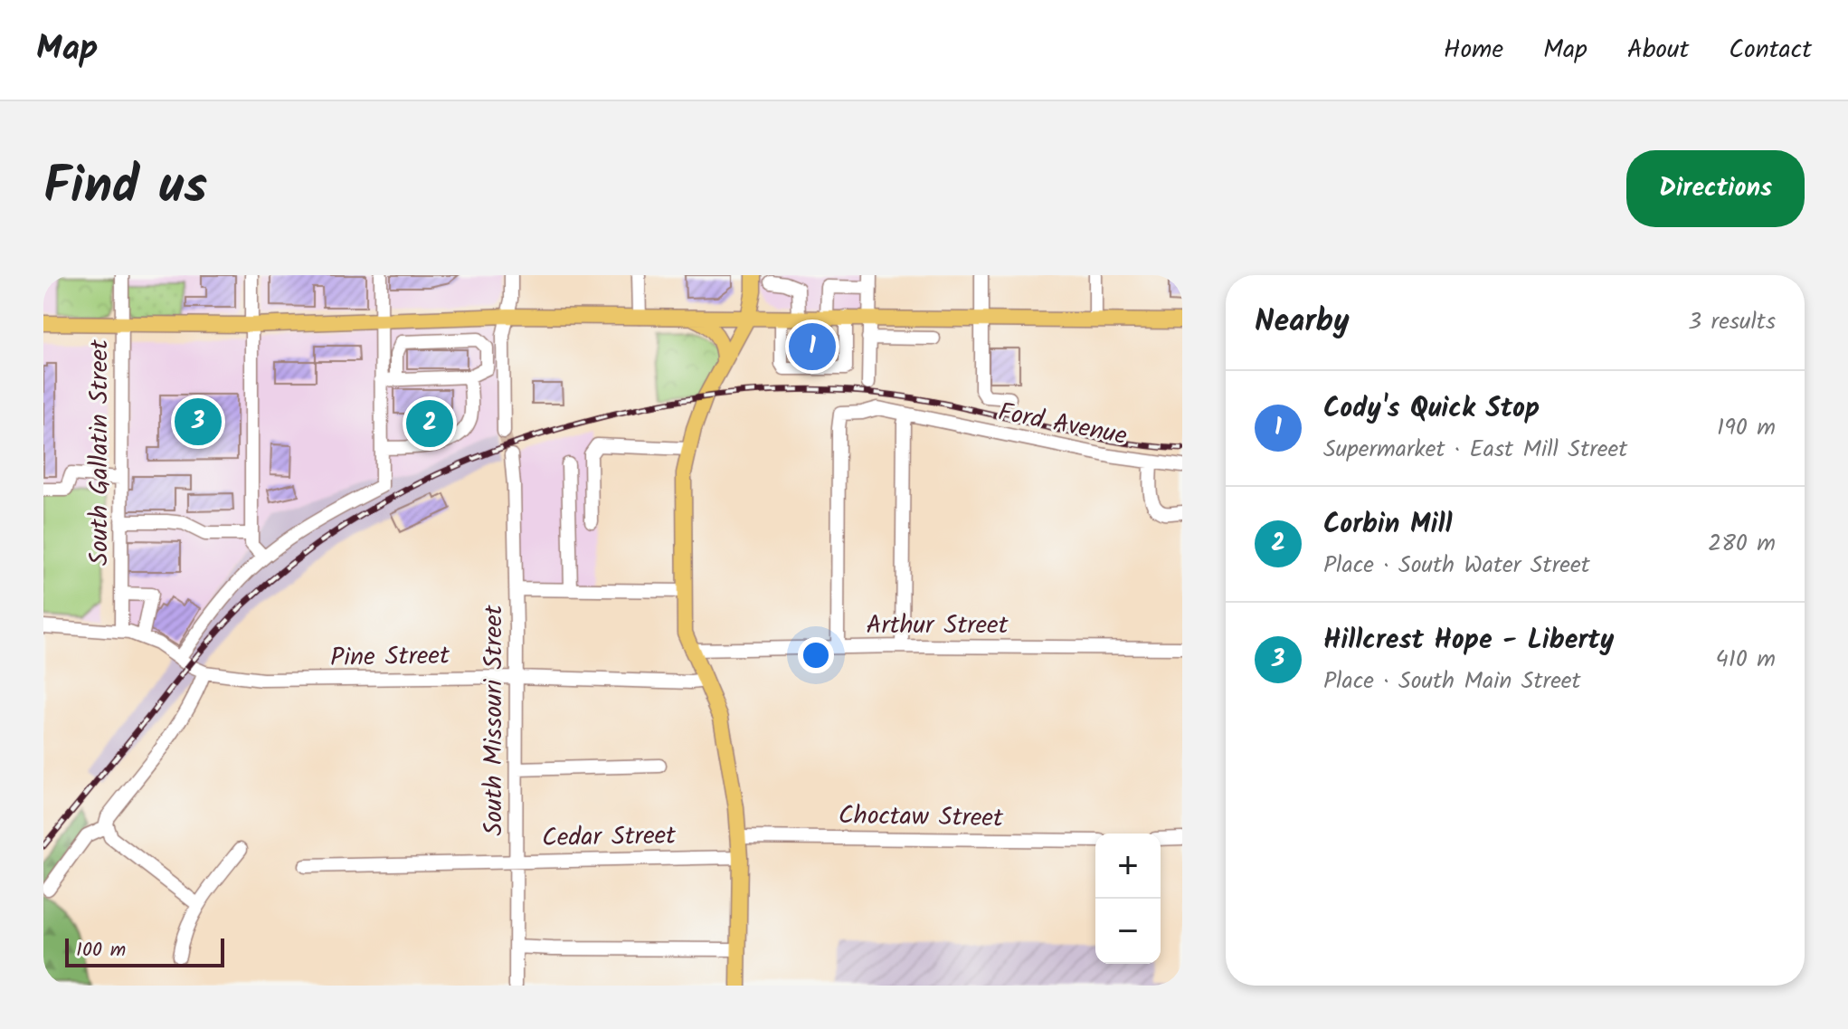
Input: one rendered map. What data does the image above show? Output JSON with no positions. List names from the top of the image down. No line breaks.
{"streets":{"street":["Ford Avenue","South Gallatin Street","Arthur Street","Pine Street","South Missouri Street","Choctaw Street","Cedar Street"]},"crossings":[["Ford Avenue","Arthur Street"],["Pine Street","South Missouri Street"],["South Missouri Street","Cedar Street"]],"scale_bar":"100 m","page":{"header":"Map","nav":["Home","Map","About","Contact"],"title":"Find us","buttons":"Directions","heading":["Nearby","3 results"],"pins":["1","3","2"],"list":[{"mark":"1","name":"Cody's Quick Stop","note":"Supermarket · East Mill Street","value":"190 m"},{"mark":"2","name":"Corbin Mill","note":"Place · South Water Street","value":"280 m"},{"mark":"3","name":"Hillcrest Hope - Liberty","note":"Place · South Main Street","value":"410 m"}],"map_buttons":["+","−"],"scale":"100 m"}}
